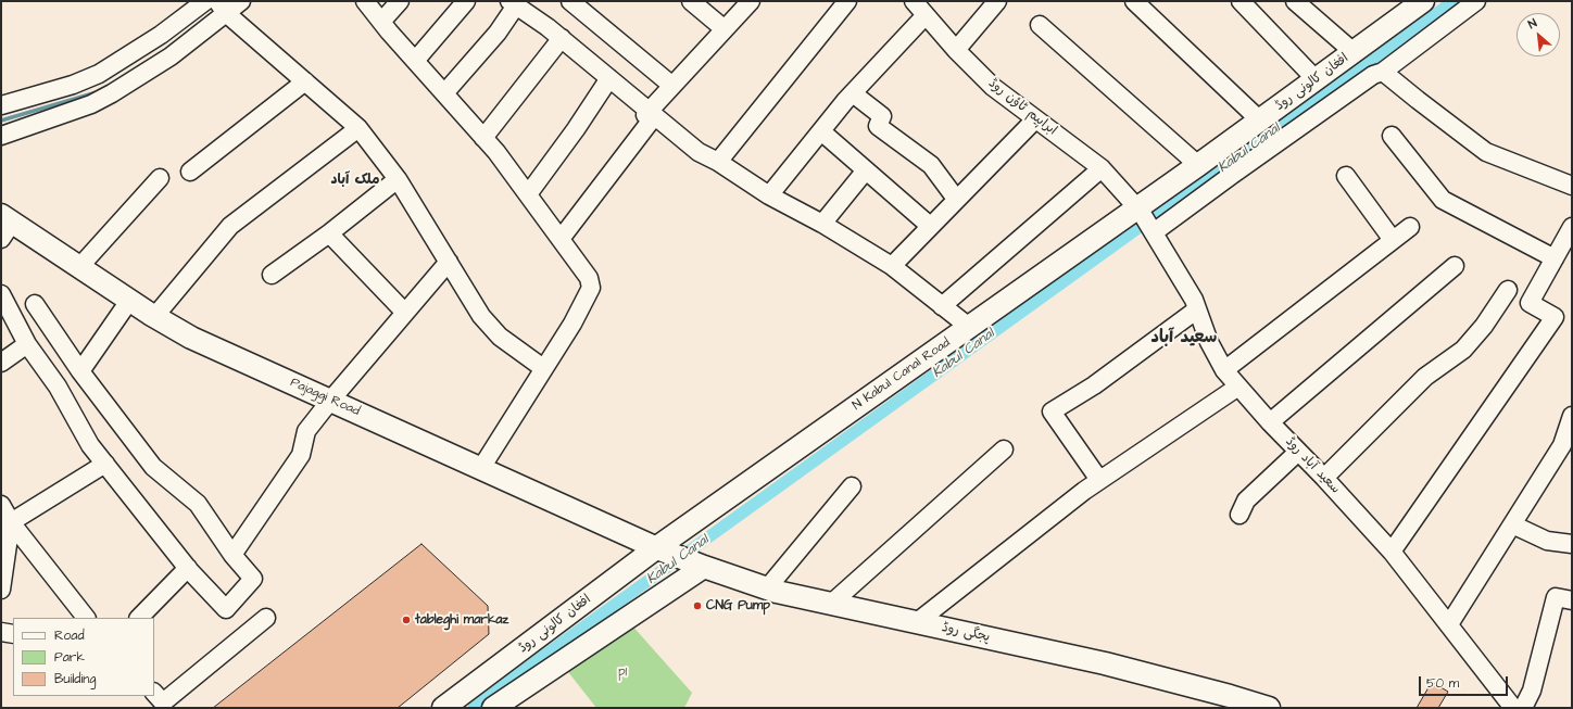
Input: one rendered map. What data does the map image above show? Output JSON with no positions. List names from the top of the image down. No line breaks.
{"streets":{"main road":["افغان کالونی روڈ","N Kabul Canal Road","Pajaggi Road","پجگی روڈ"],"street":["ابراہیم ٹاؤن روڈ","سعید آباد روڈ"]},"crossings":[["افغان کالونی روڈ","ابراہیم ٹاؤن روڈ"],["افغان کالونی روڈ","N Kabul Canal Road"],["افغان کالونی روڈ","Pajaggi Road"],["افغان کالونی روڈ","سعید آباد روڈ"],["افغان کالونی روڈ","پجگی روڈ"],["ابراہیم ٹاؤن روڈ","N Kabul Canal Road"],["ابراہیم ٹاؤن روڈ","سعید آباد روڈ"],["N Kabul Canal Road","Pajaggi Road"],["N Kabul Canal Road","سعید آباد روڈ"],["N Kabul Canal Road","پجگی روڈ"],["Pajaggi Road","پجگی روڈ"]],"districts":["ملک آباد","سعید آباد"],"water":["Kabul Canal"],"parks":["p1"],"places":["CNG Pump","tableghi markaz"],"legend":["Road","Park","Building"],"scale_bar":"50 m","north":"top left"}
